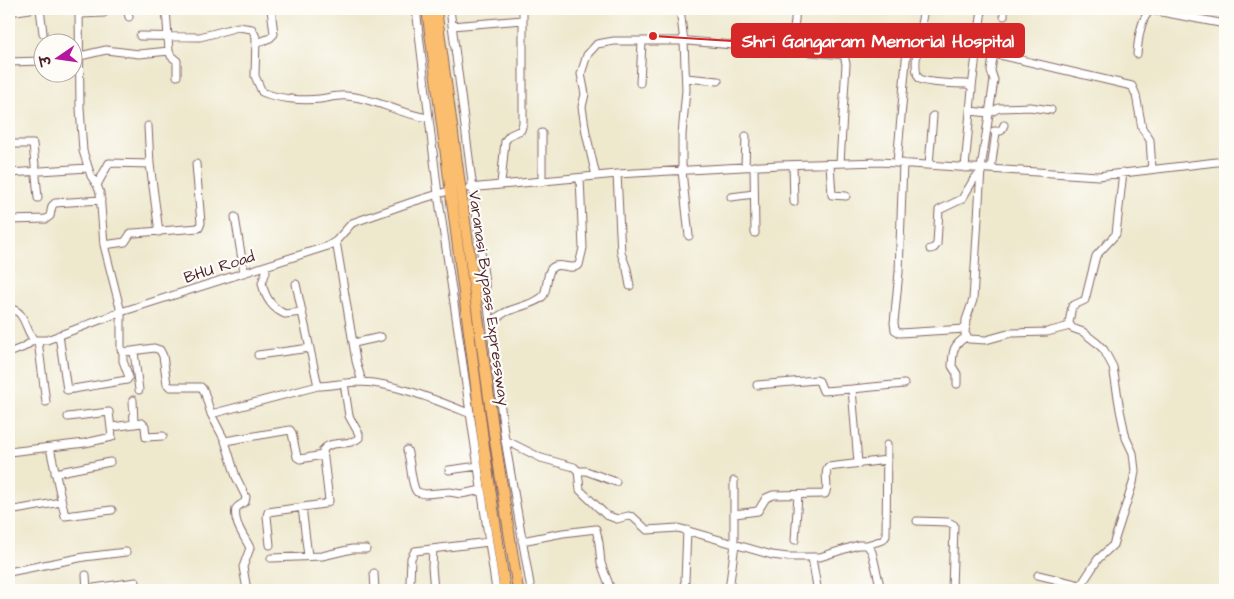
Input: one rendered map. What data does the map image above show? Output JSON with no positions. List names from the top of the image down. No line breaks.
{"streets":{"highway":["Varanasi Bypass Expressway"],"street":["BHU Road"]},"places":["Shri Gangaram Memorial Hospital"],"north":"left"}
